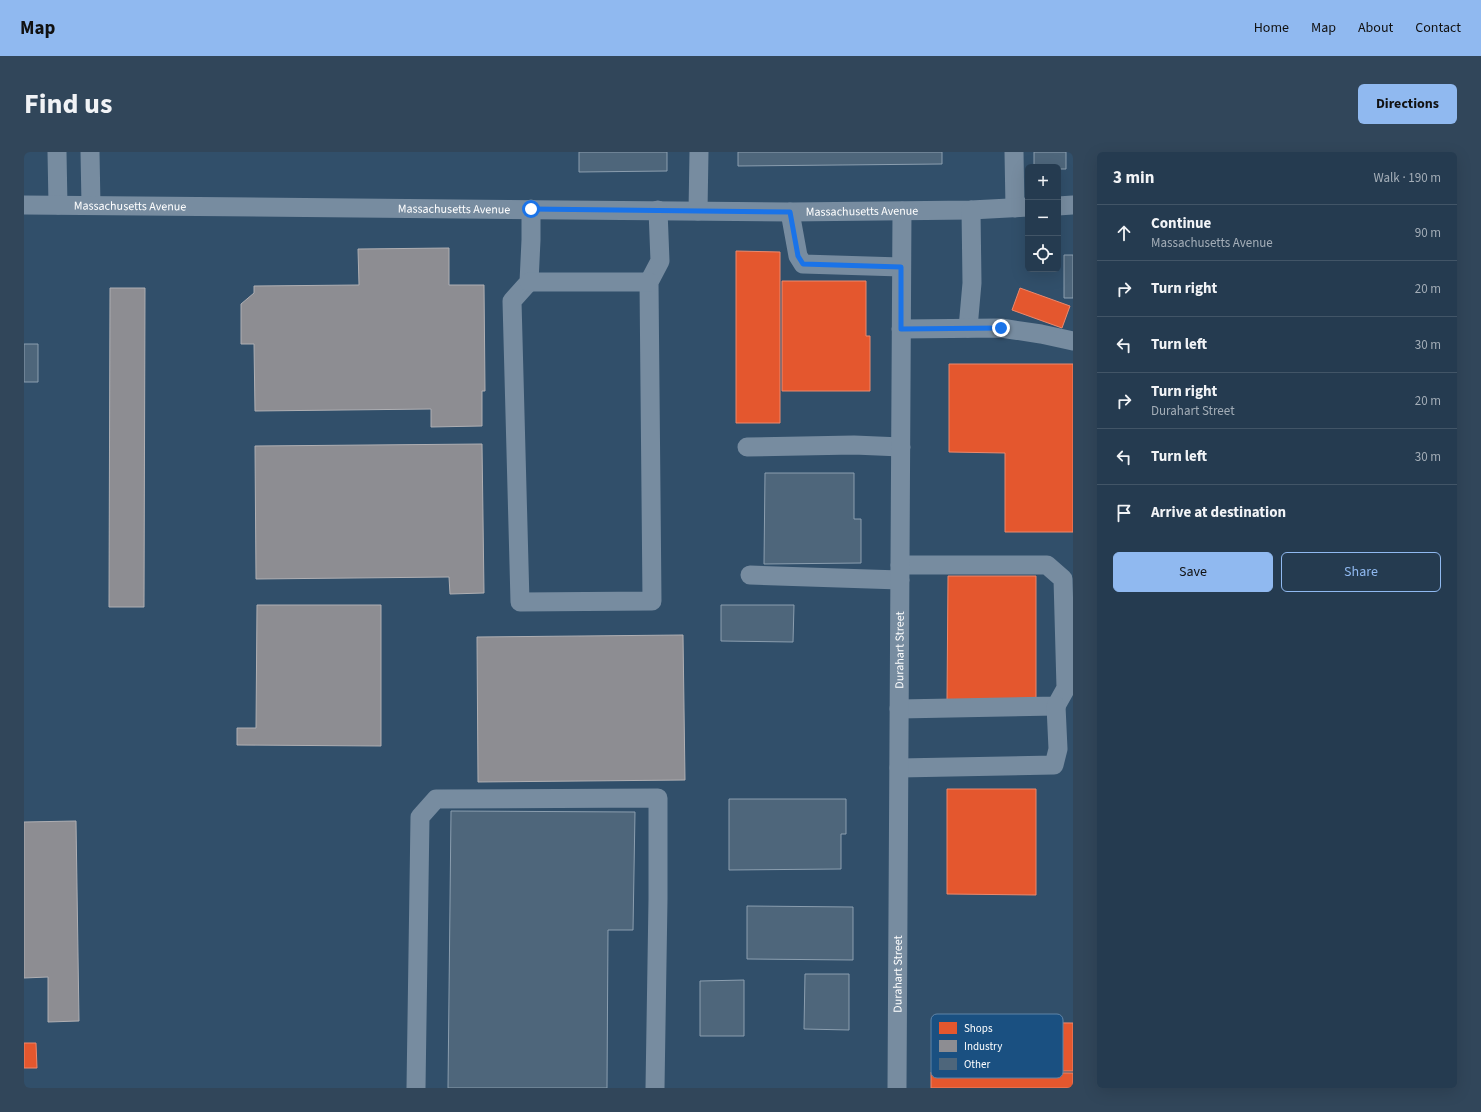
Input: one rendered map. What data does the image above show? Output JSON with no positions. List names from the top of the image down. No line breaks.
{"streets":{"street":["Massachusetts Avenue","Durahart Street"]},"crossings":[["Massachusetts Avenue","Durahart Street"]],"legend":["Shops","Industry","Other"],"page":{"header":"Map","nav":["Home","Map","About","Contact"],"title":"Find us","buttons":["Directions",["Save","Share"]],"heading":["3 min","Walk · 190 m"],"map_buttons":["+","−"],"list":[["Continue","Massachusetts Avenue","90 m"],["Turn right","20 m"],["Turn left","30 m"],["Turn right","Durahart Street","20 m"],["Turn left","30 m"],"Arrive at destination"]}}
